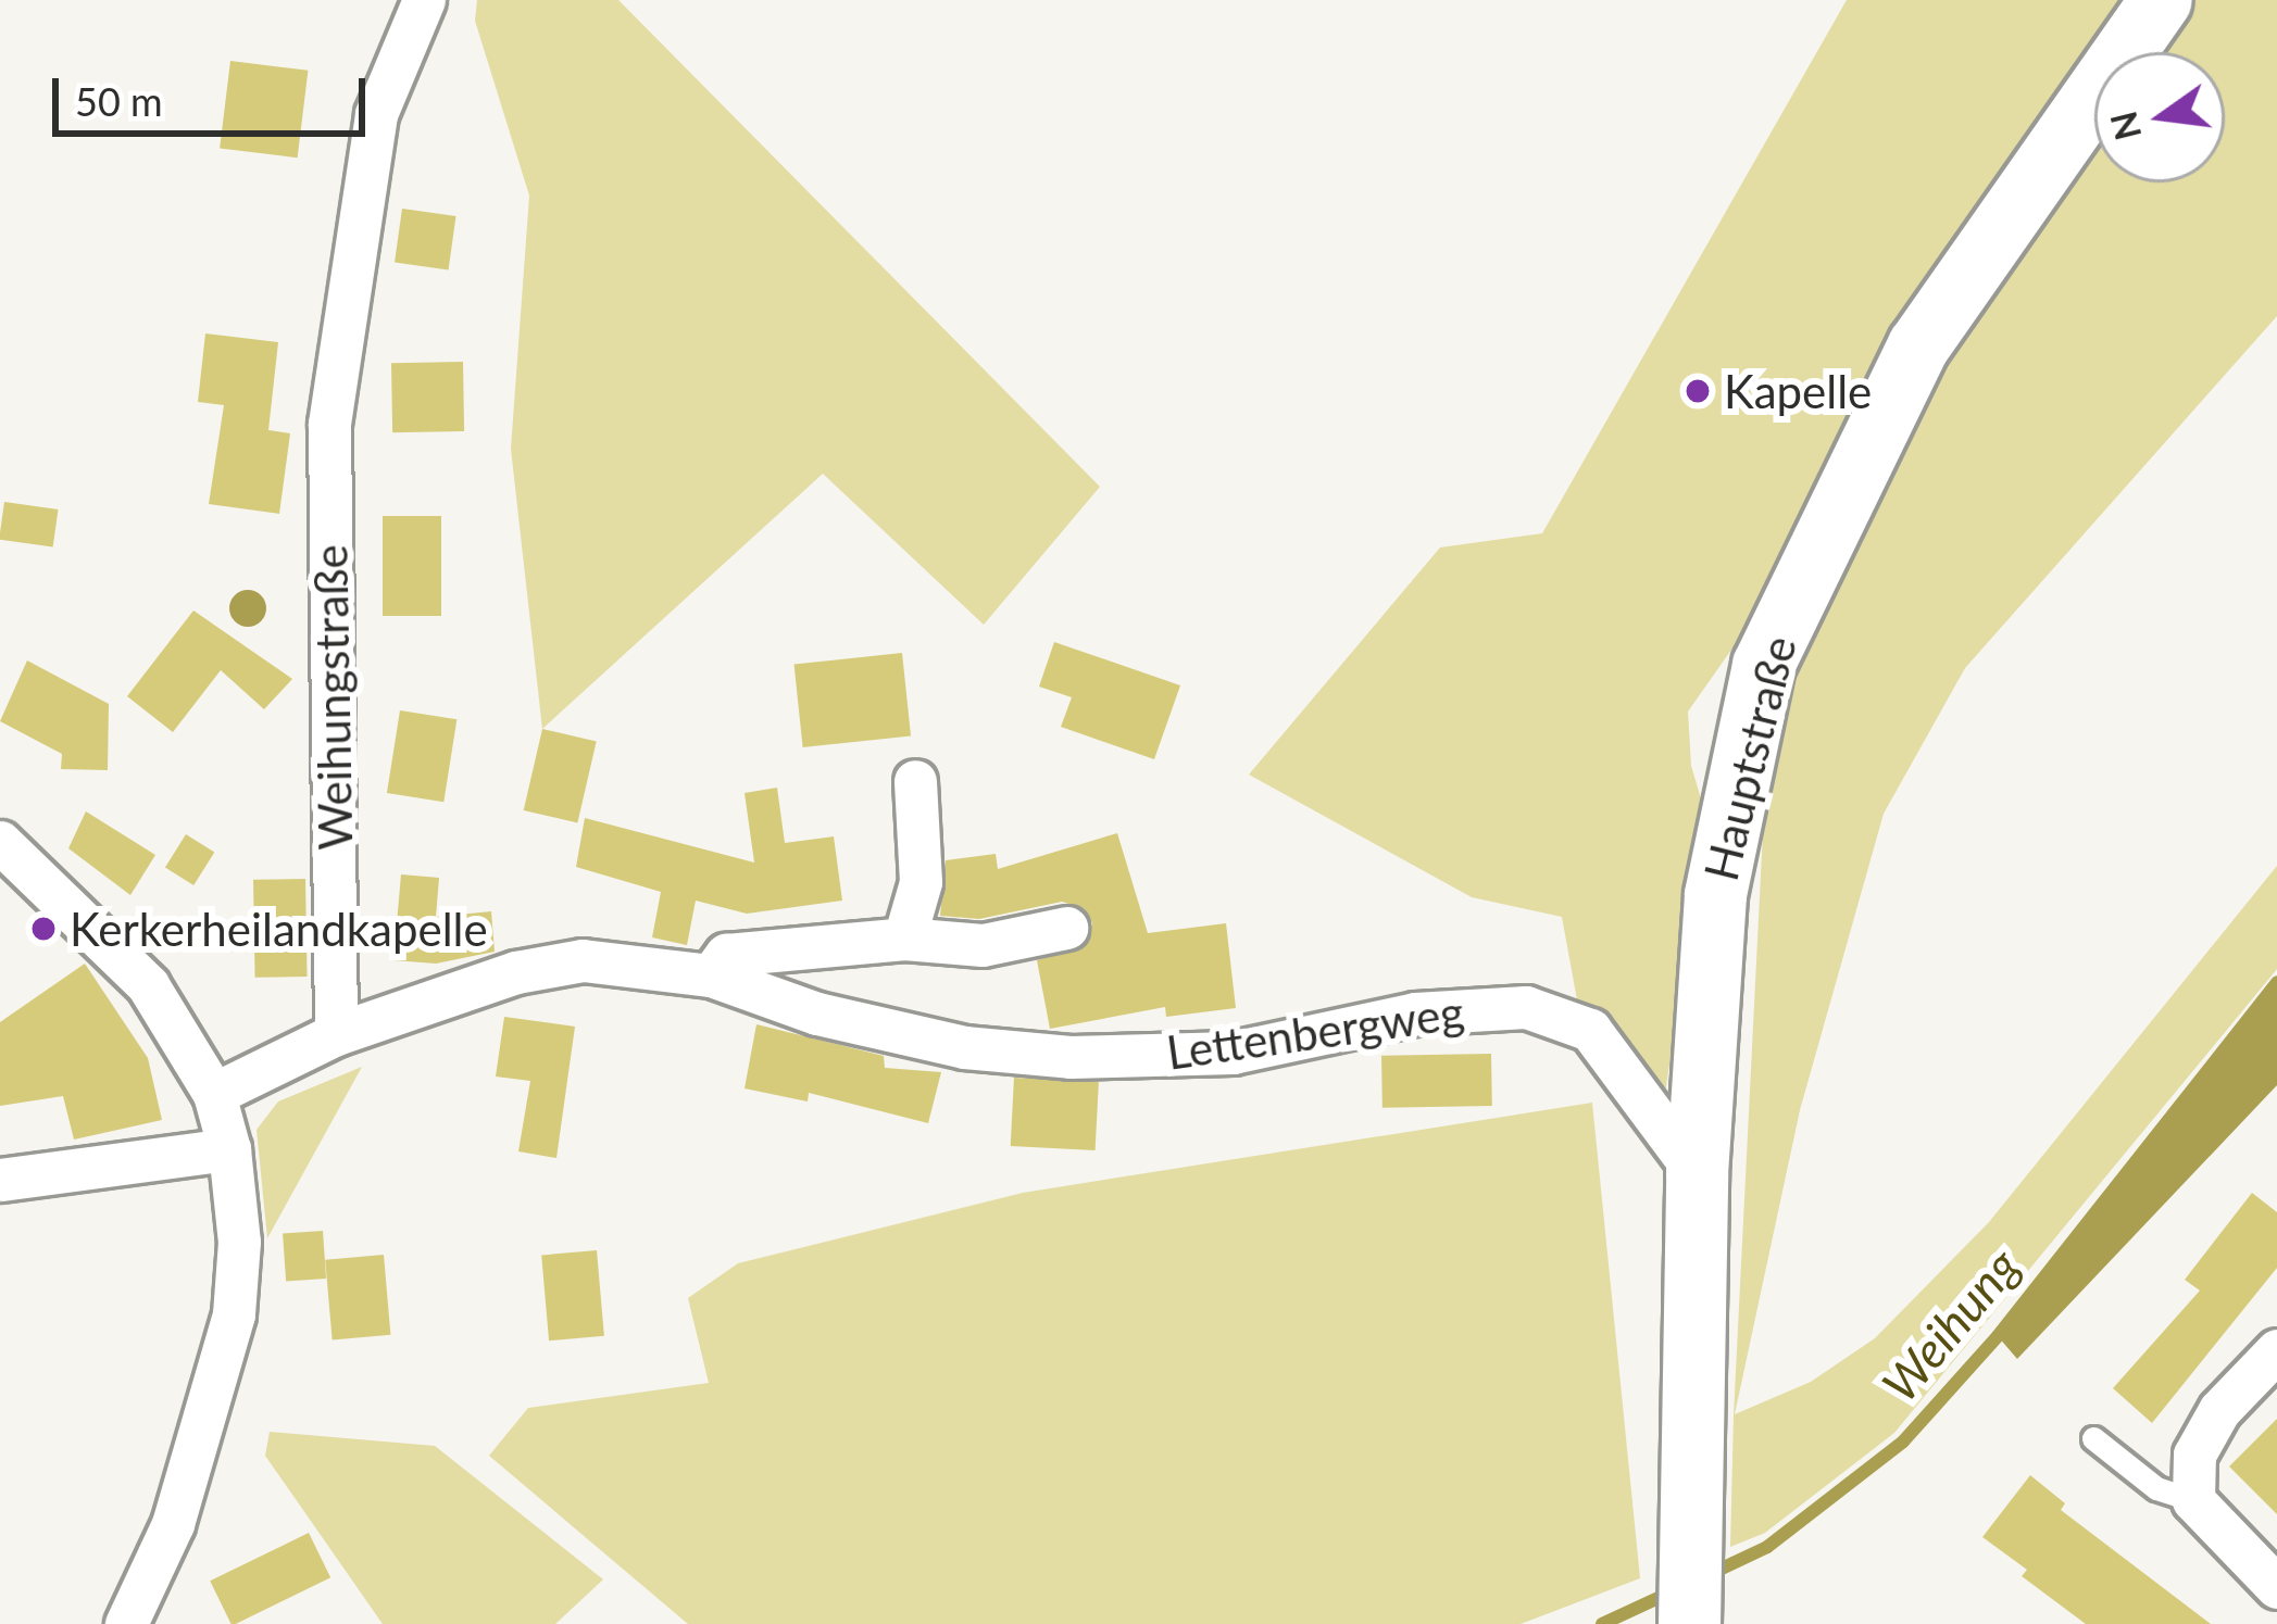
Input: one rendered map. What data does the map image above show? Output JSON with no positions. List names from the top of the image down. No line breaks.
{"streets":{"main road":["Hauptstraße"],"street":["Weihungstraße","Lettenbergweg"]},"crossings":[["Weihungstraße","Lettenbergweg"],["Hauptstraße","Lettenbergweg"]],"water":["Weihung"],"places":["Kapelle","Kerkerheilandkapelle"],"scale_bar":"50 m","north":"left"}
